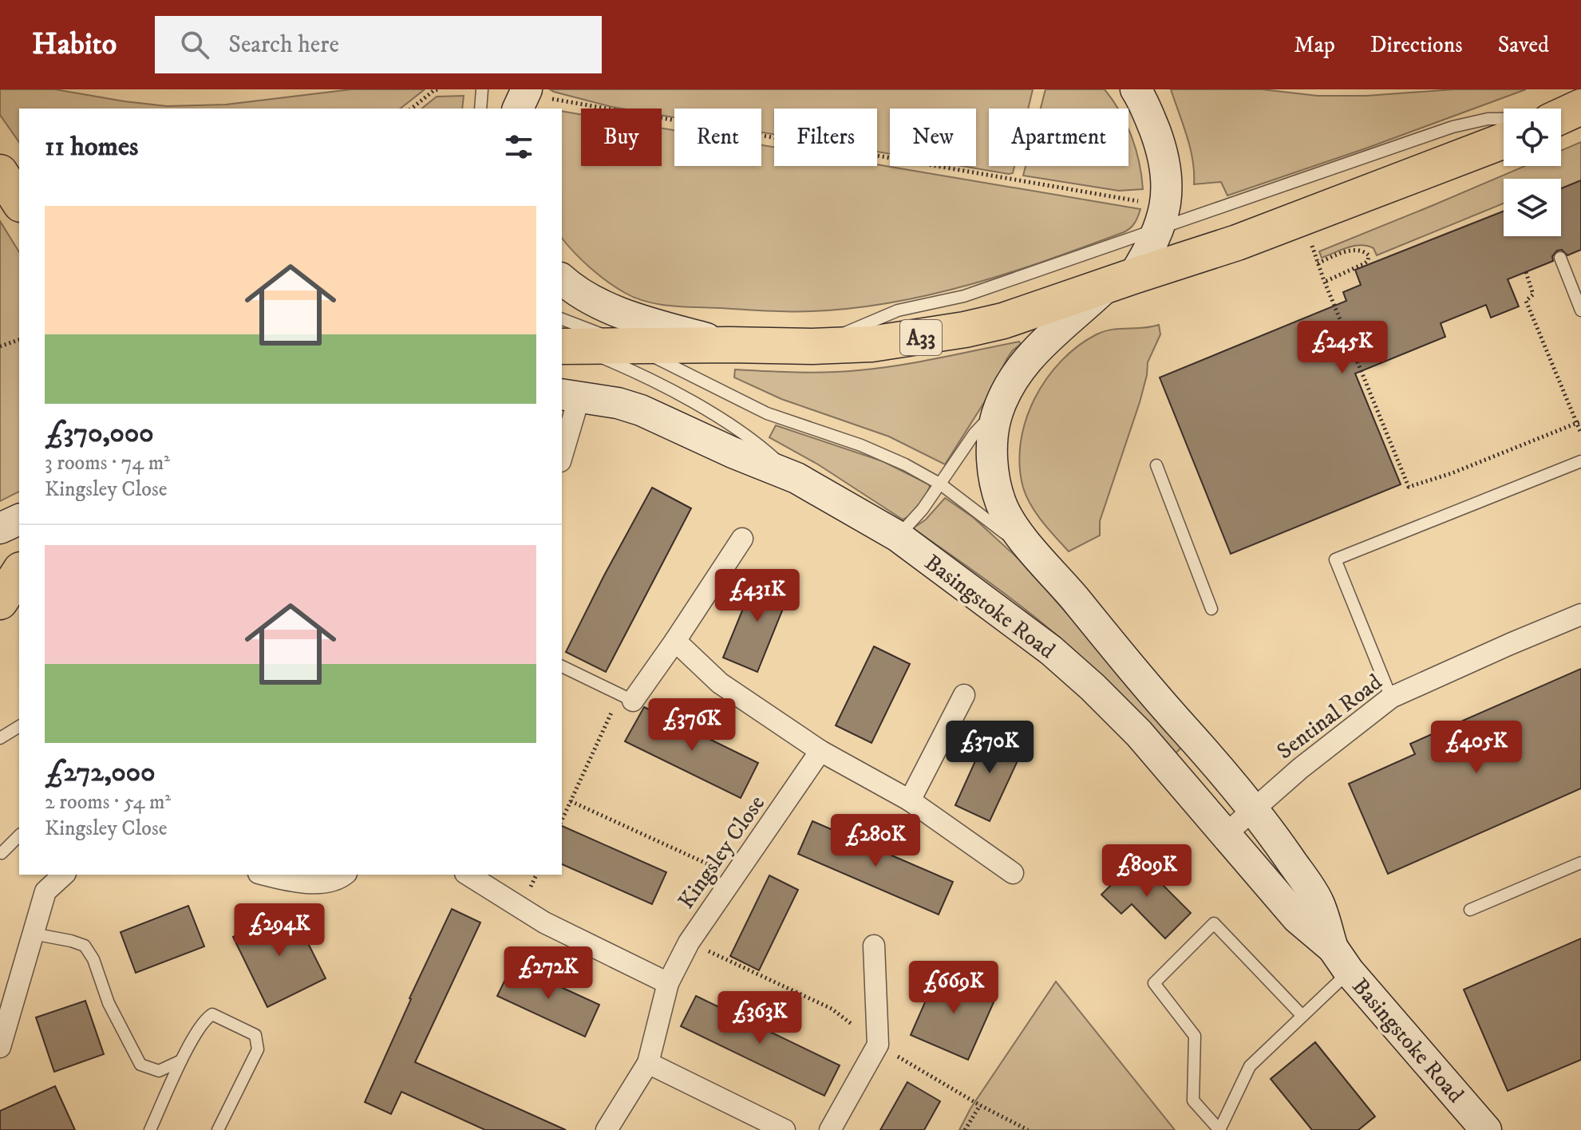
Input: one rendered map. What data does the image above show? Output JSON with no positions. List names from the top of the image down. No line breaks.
{"streets":{"highway":["A33"],"main road":["Basingstoke Road"],"street":["Sentinal Road","Kingsley Close"]},"crossings":[["A33","Basingstoke Road"],["Basingstoke Road","Sentinal Road"]],"page":{"header":"Habito","search":"Search here","nav":["Map","Directions","Saved"],"chip":["Buy","Rent","Filters","New","Apartment"],"heading":"11 homes","list":[{"name":"£370,000","note":"3 rooms · 74 m² · Kingsley Close"},{"name":"£272,000","note":"2 rooms · 54 m² · Kingsley Close"}],"price":["£245K","£431K","£376K","£370K","£405K","£280K","£809K","£294K","£272K","£669K","£363K"]}}
